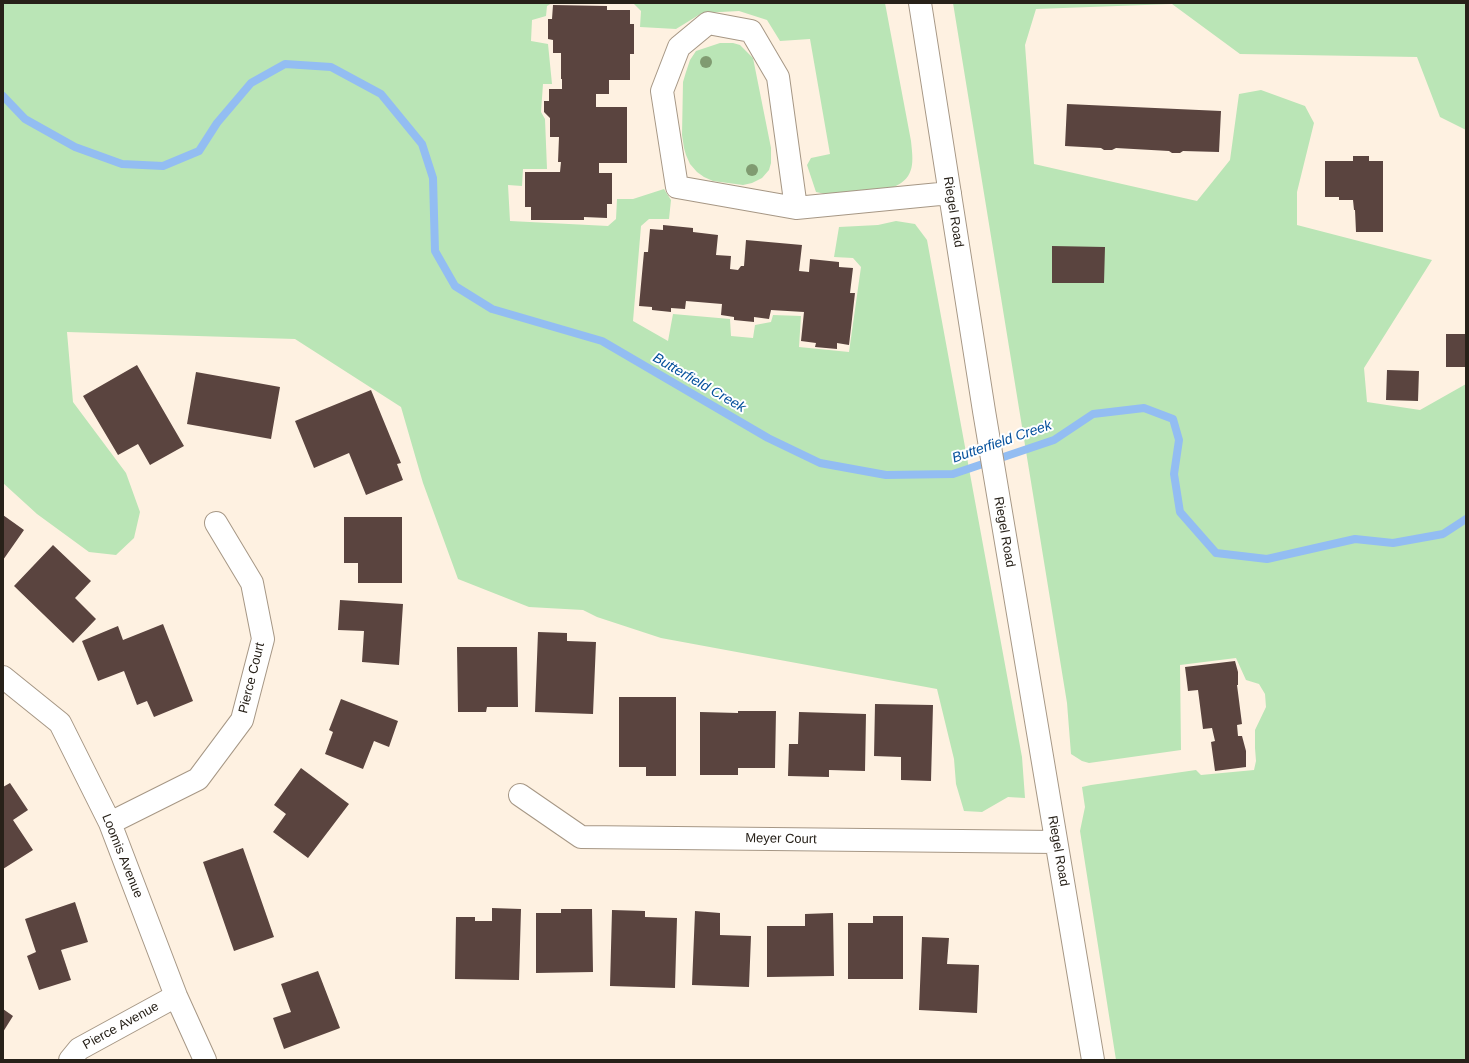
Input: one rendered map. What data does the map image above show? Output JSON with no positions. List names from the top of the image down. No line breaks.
{"streets":{"street":["Riegel Road","Pierce Court","Meyer Court","Loomis Avenue","Pierce Avenue"]},"crossings":[["Riegel Road","Meyer Court"],["Pierce Court","Loomis Avenue"],["Loomis Avenue","Pierce Avenue"]],"water":["Butterfield Creek"]}
